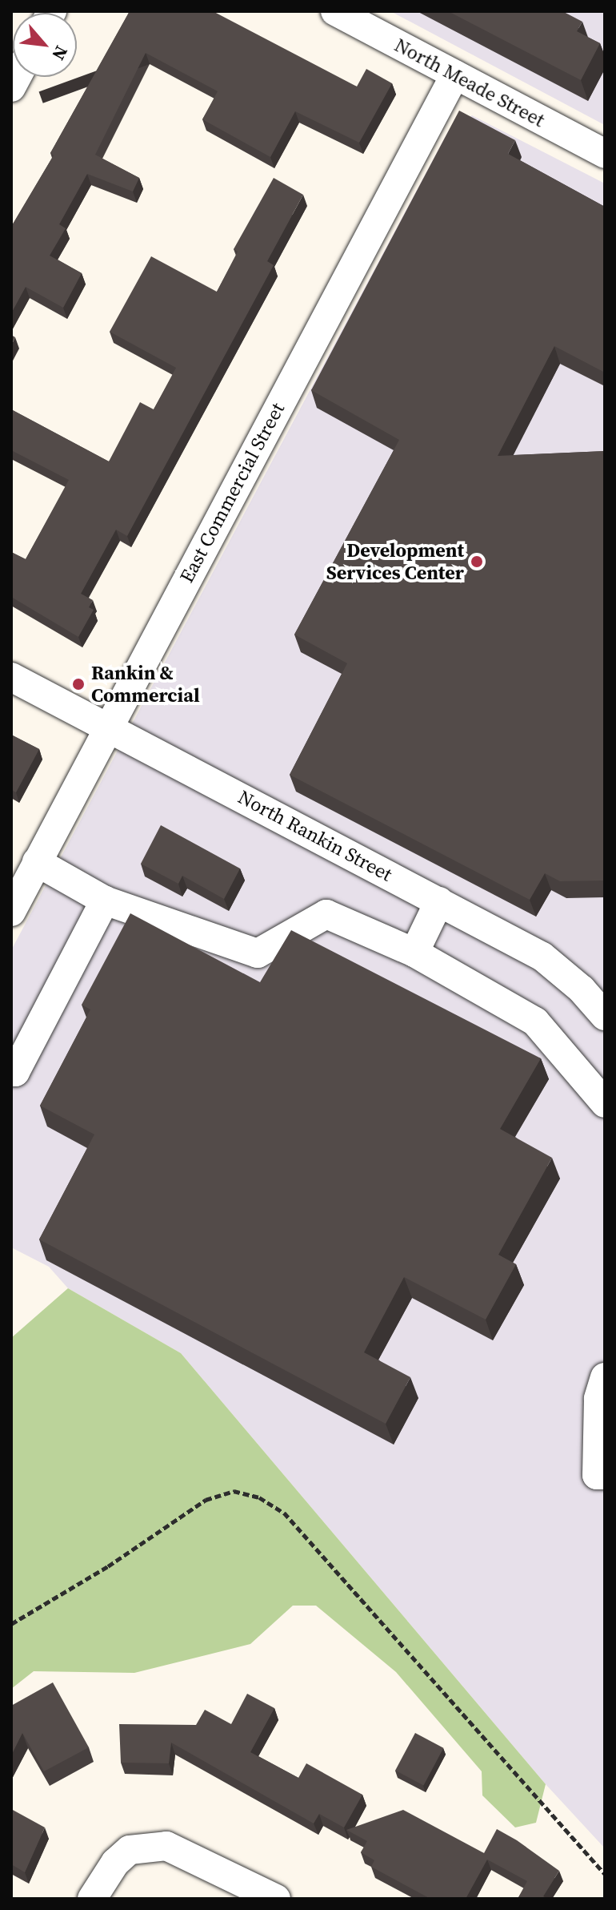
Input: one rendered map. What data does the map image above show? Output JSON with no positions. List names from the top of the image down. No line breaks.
{"streets":{"street":["North Meade Street","East Commercial Street","North Rankin Street"]},"crossings":[["North Meade Street","East Commercial Street"],["East Commercial Street","North Rankin Street"]],"places":["Development Services Center","Rankin & Commercial"],"north":"bottom right"}
